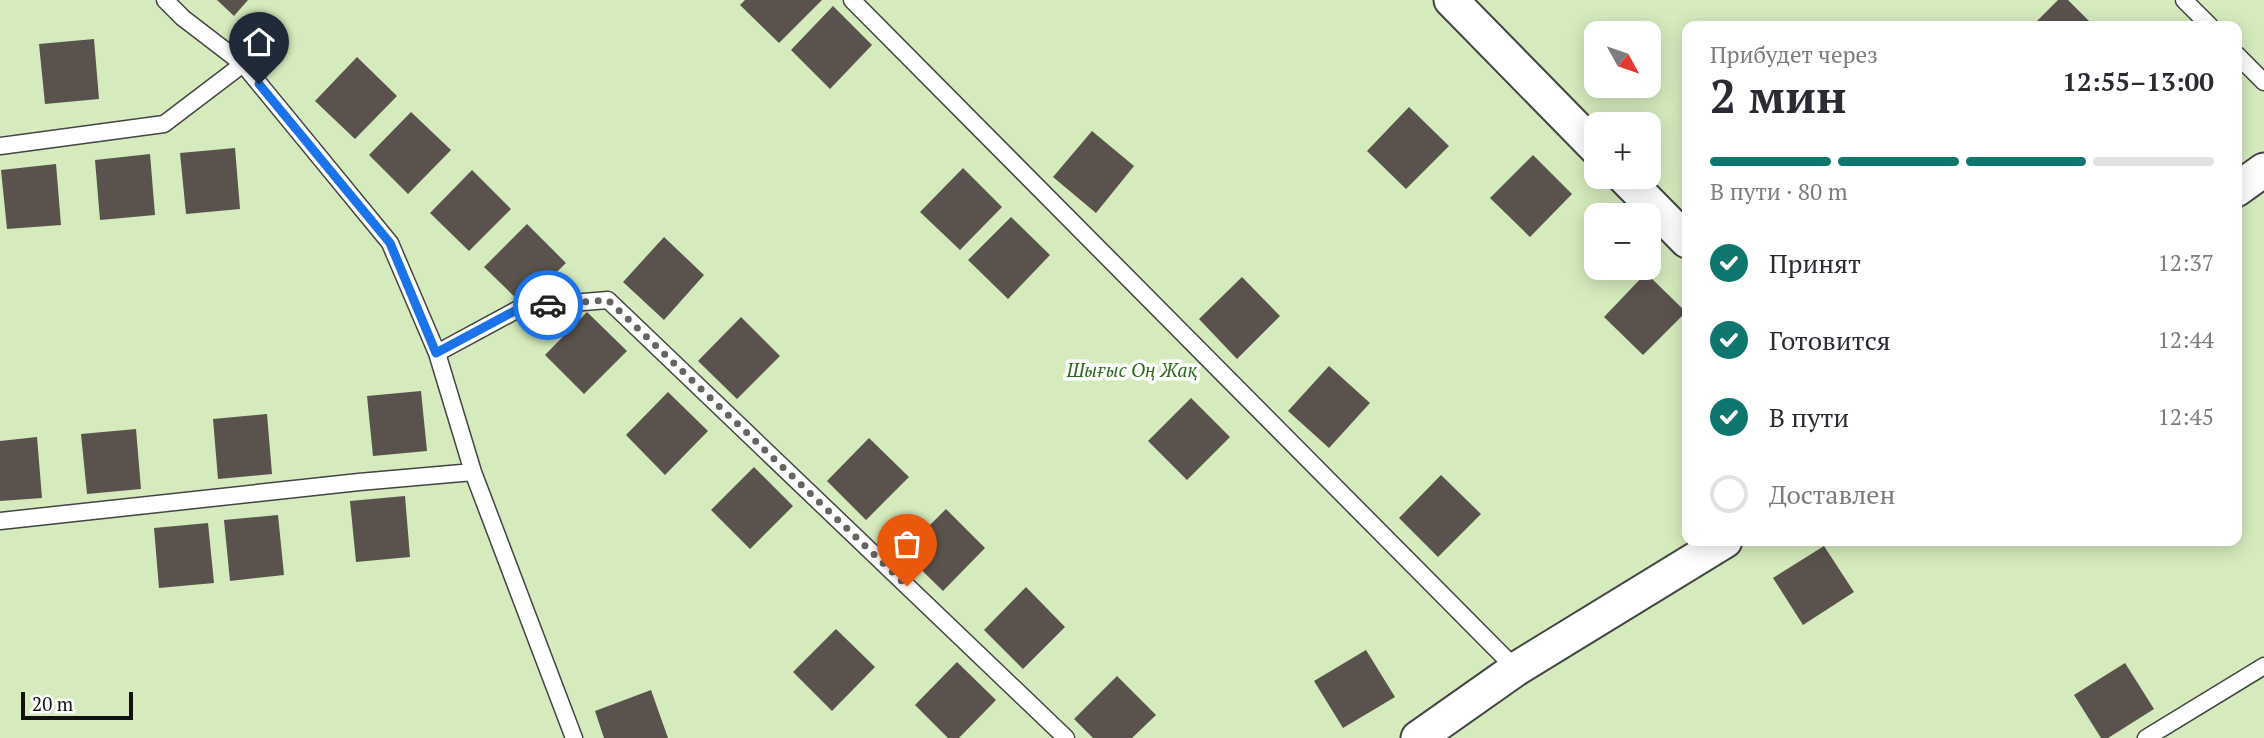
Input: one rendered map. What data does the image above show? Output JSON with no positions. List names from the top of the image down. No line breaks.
{"parks":["Шығыс Оң Жақ"],"scale_bar":"20 m","north":"bottom right","page":{"map_buttons":["+","−"],"heading":["2 мин","Прибудет через","12:55–13:00"],"bar":"В пути · 80 m","list":[["Принят","12:37"],["Готовится","12:44"],["В пути","12:45"],"Доставлен"],"scale":"20 m"}}
